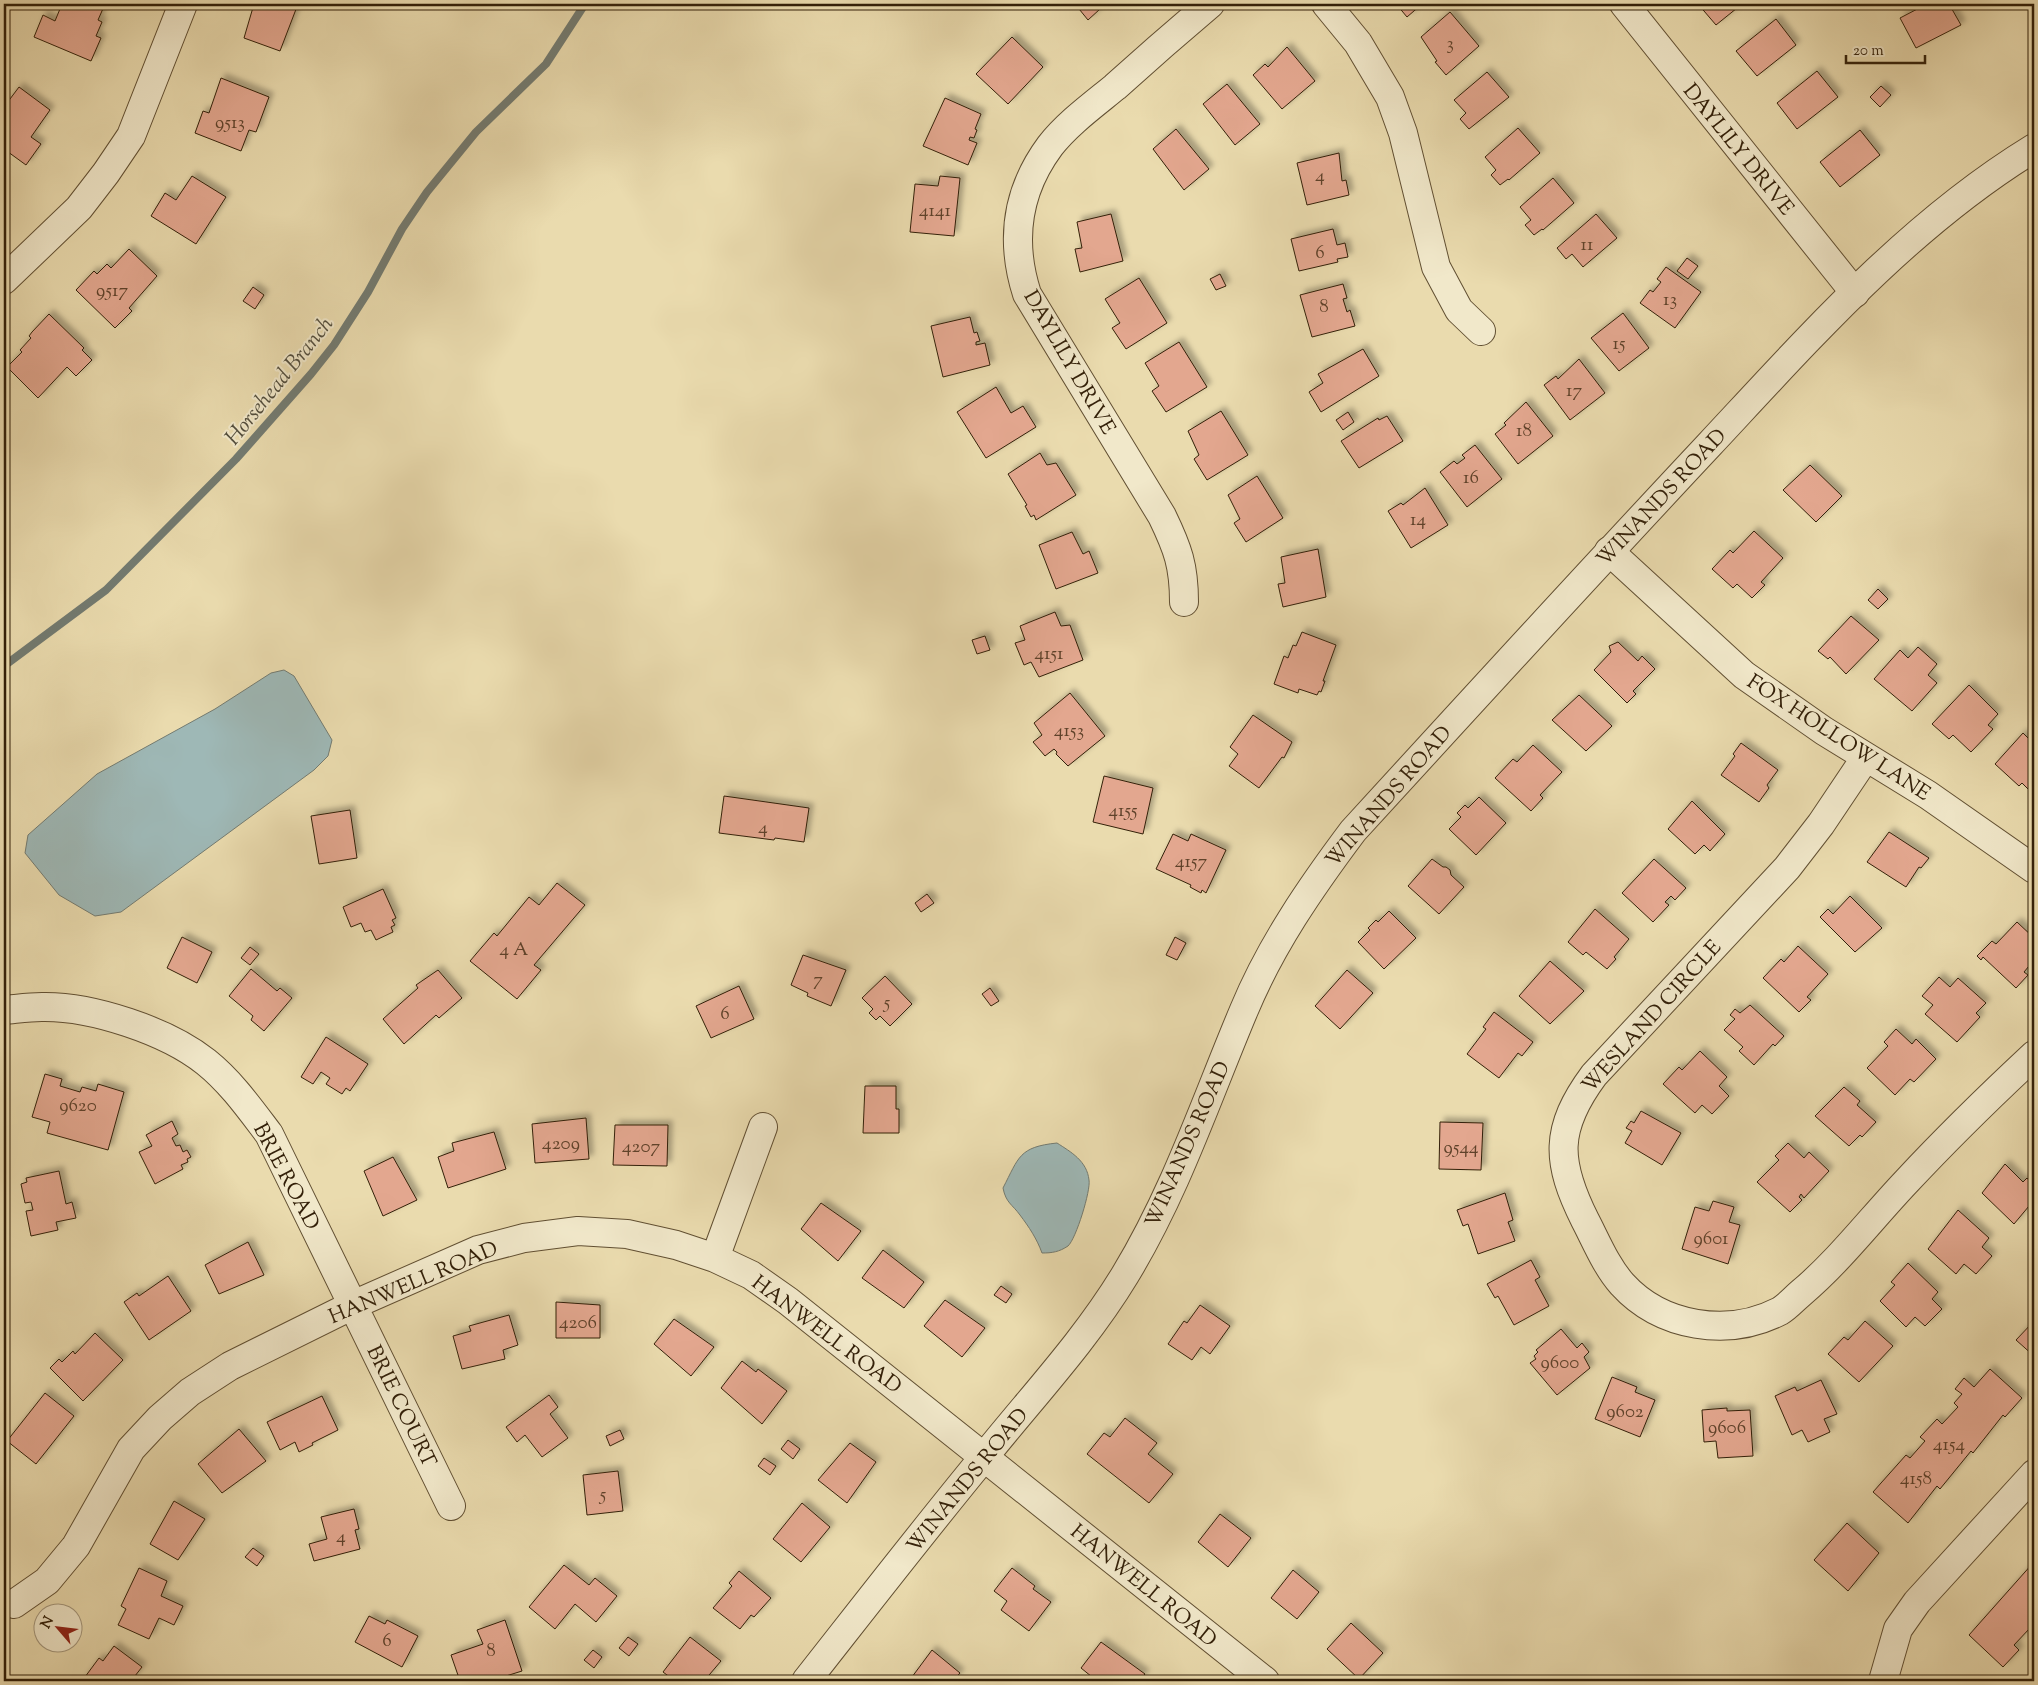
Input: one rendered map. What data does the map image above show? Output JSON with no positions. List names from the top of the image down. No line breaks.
{"streets":{"street":["DAYLILY DRIVE","WINANDS ROAD","FOX HOLLOW LANE","WESLAND CIRCLE","BRIE ROAD","HANWELL ROAD","BRIE COURT"]},"crossings":[["DAYLILY DRIVE","WINANDS ROAD"],["WINANDS ROAD","FOX HOLLOW LANE"],["WINANDS ROAD","HANWELL ROAD"],["FOX HOLLOW LANE","WESLAND CIRCLE"],["BRIE ROAD","HANWELL ROAD"],["BRIE ROAD","BRIE COURT"],["HANWELL ROAD","BRIE COURT"]],"water":["Horsehead Branch"],"house_numbers":["3","9513","4","4141","11","6","9517","13","8","15","17","18","16","14","4151","4153","4155","4","4157","4 A","7","5","6","9620","4209","4207","9544","9601","4206","9600","9602","9606","4154","4158","5","4","6","8"],"scale_bar":"20 m","north":"top left"}
